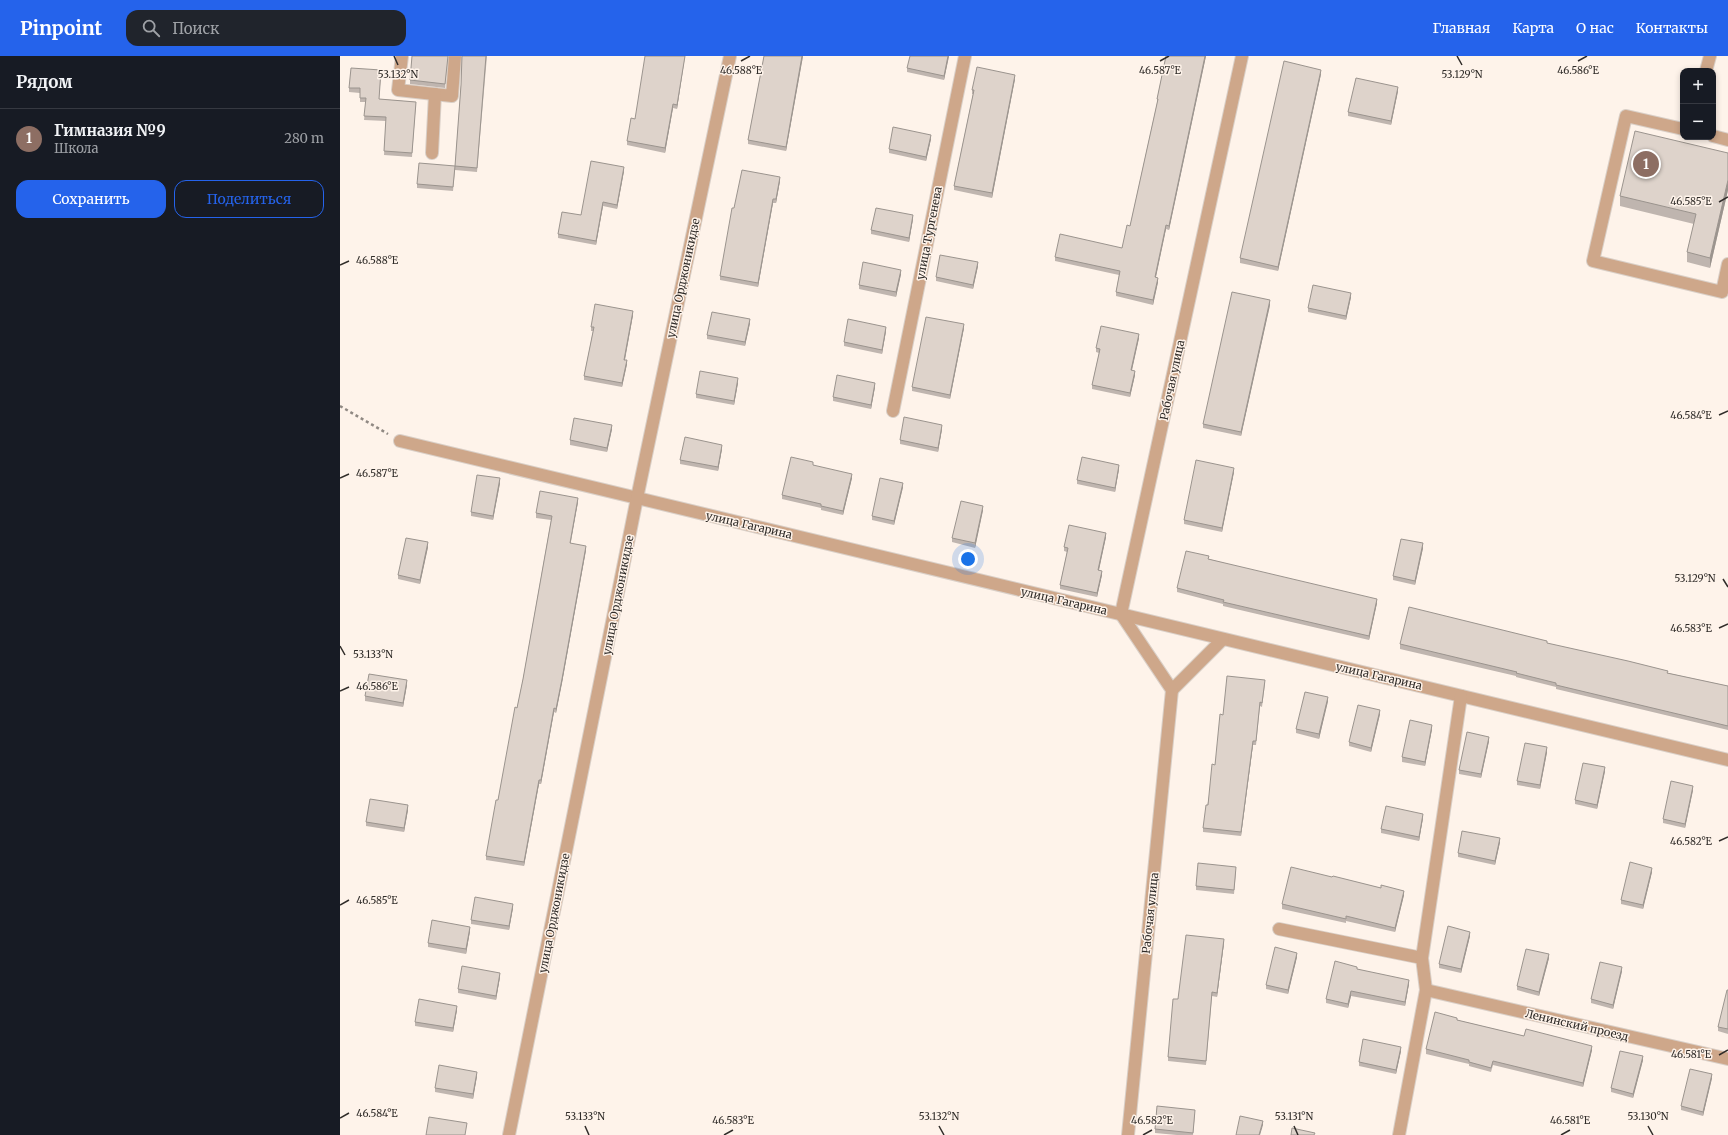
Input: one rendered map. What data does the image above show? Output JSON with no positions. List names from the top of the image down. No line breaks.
{"streets":{"street":["улица Тургенева","улица Орджоникидзе","Рабочая улица","улица Гагарина","Ленинский проезд"]},"crossings":[["улица Орджоникидзе","улица Гагарина"],["Рабочая улица","улица Гагарина"]],"page":{"header":"Pinpoint","search":"Поиск","nav":["Главная","Карта","О нас","Контакты"],"heading":"Рядом","map_buttons":["+","−"],"list":[{"mark":"1","name":"Гимназия №9","note":"Школа","value":"280 m"}],"pins":"1","buttons":["Сохранить","Поделиться"]},"coordinates":["46.588°E","46.587°E","46.586°E","53.132°N","53.129°N","46.585°E","46.584°E","46.583°E","53.133°N","46.582°E","46.581°E","53.131°N","53.130°N"]}
